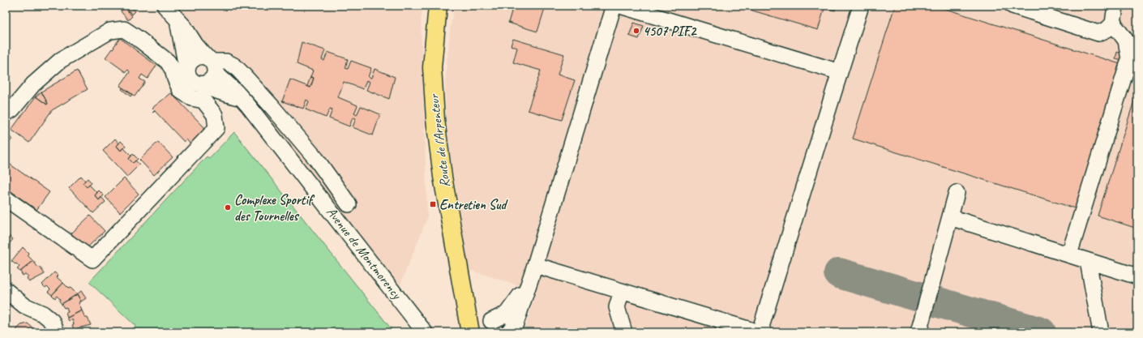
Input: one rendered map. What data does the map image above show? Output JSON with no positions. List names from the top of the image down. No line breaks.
{"streets":{"main road":["Route de l'Arpenteur"],"street":["Avenue de Montmorency"]},"places":{"other":["4507 PIF2","Complexe Sportif des Tournelles"],"transit":["Entretien Sud"]}}
